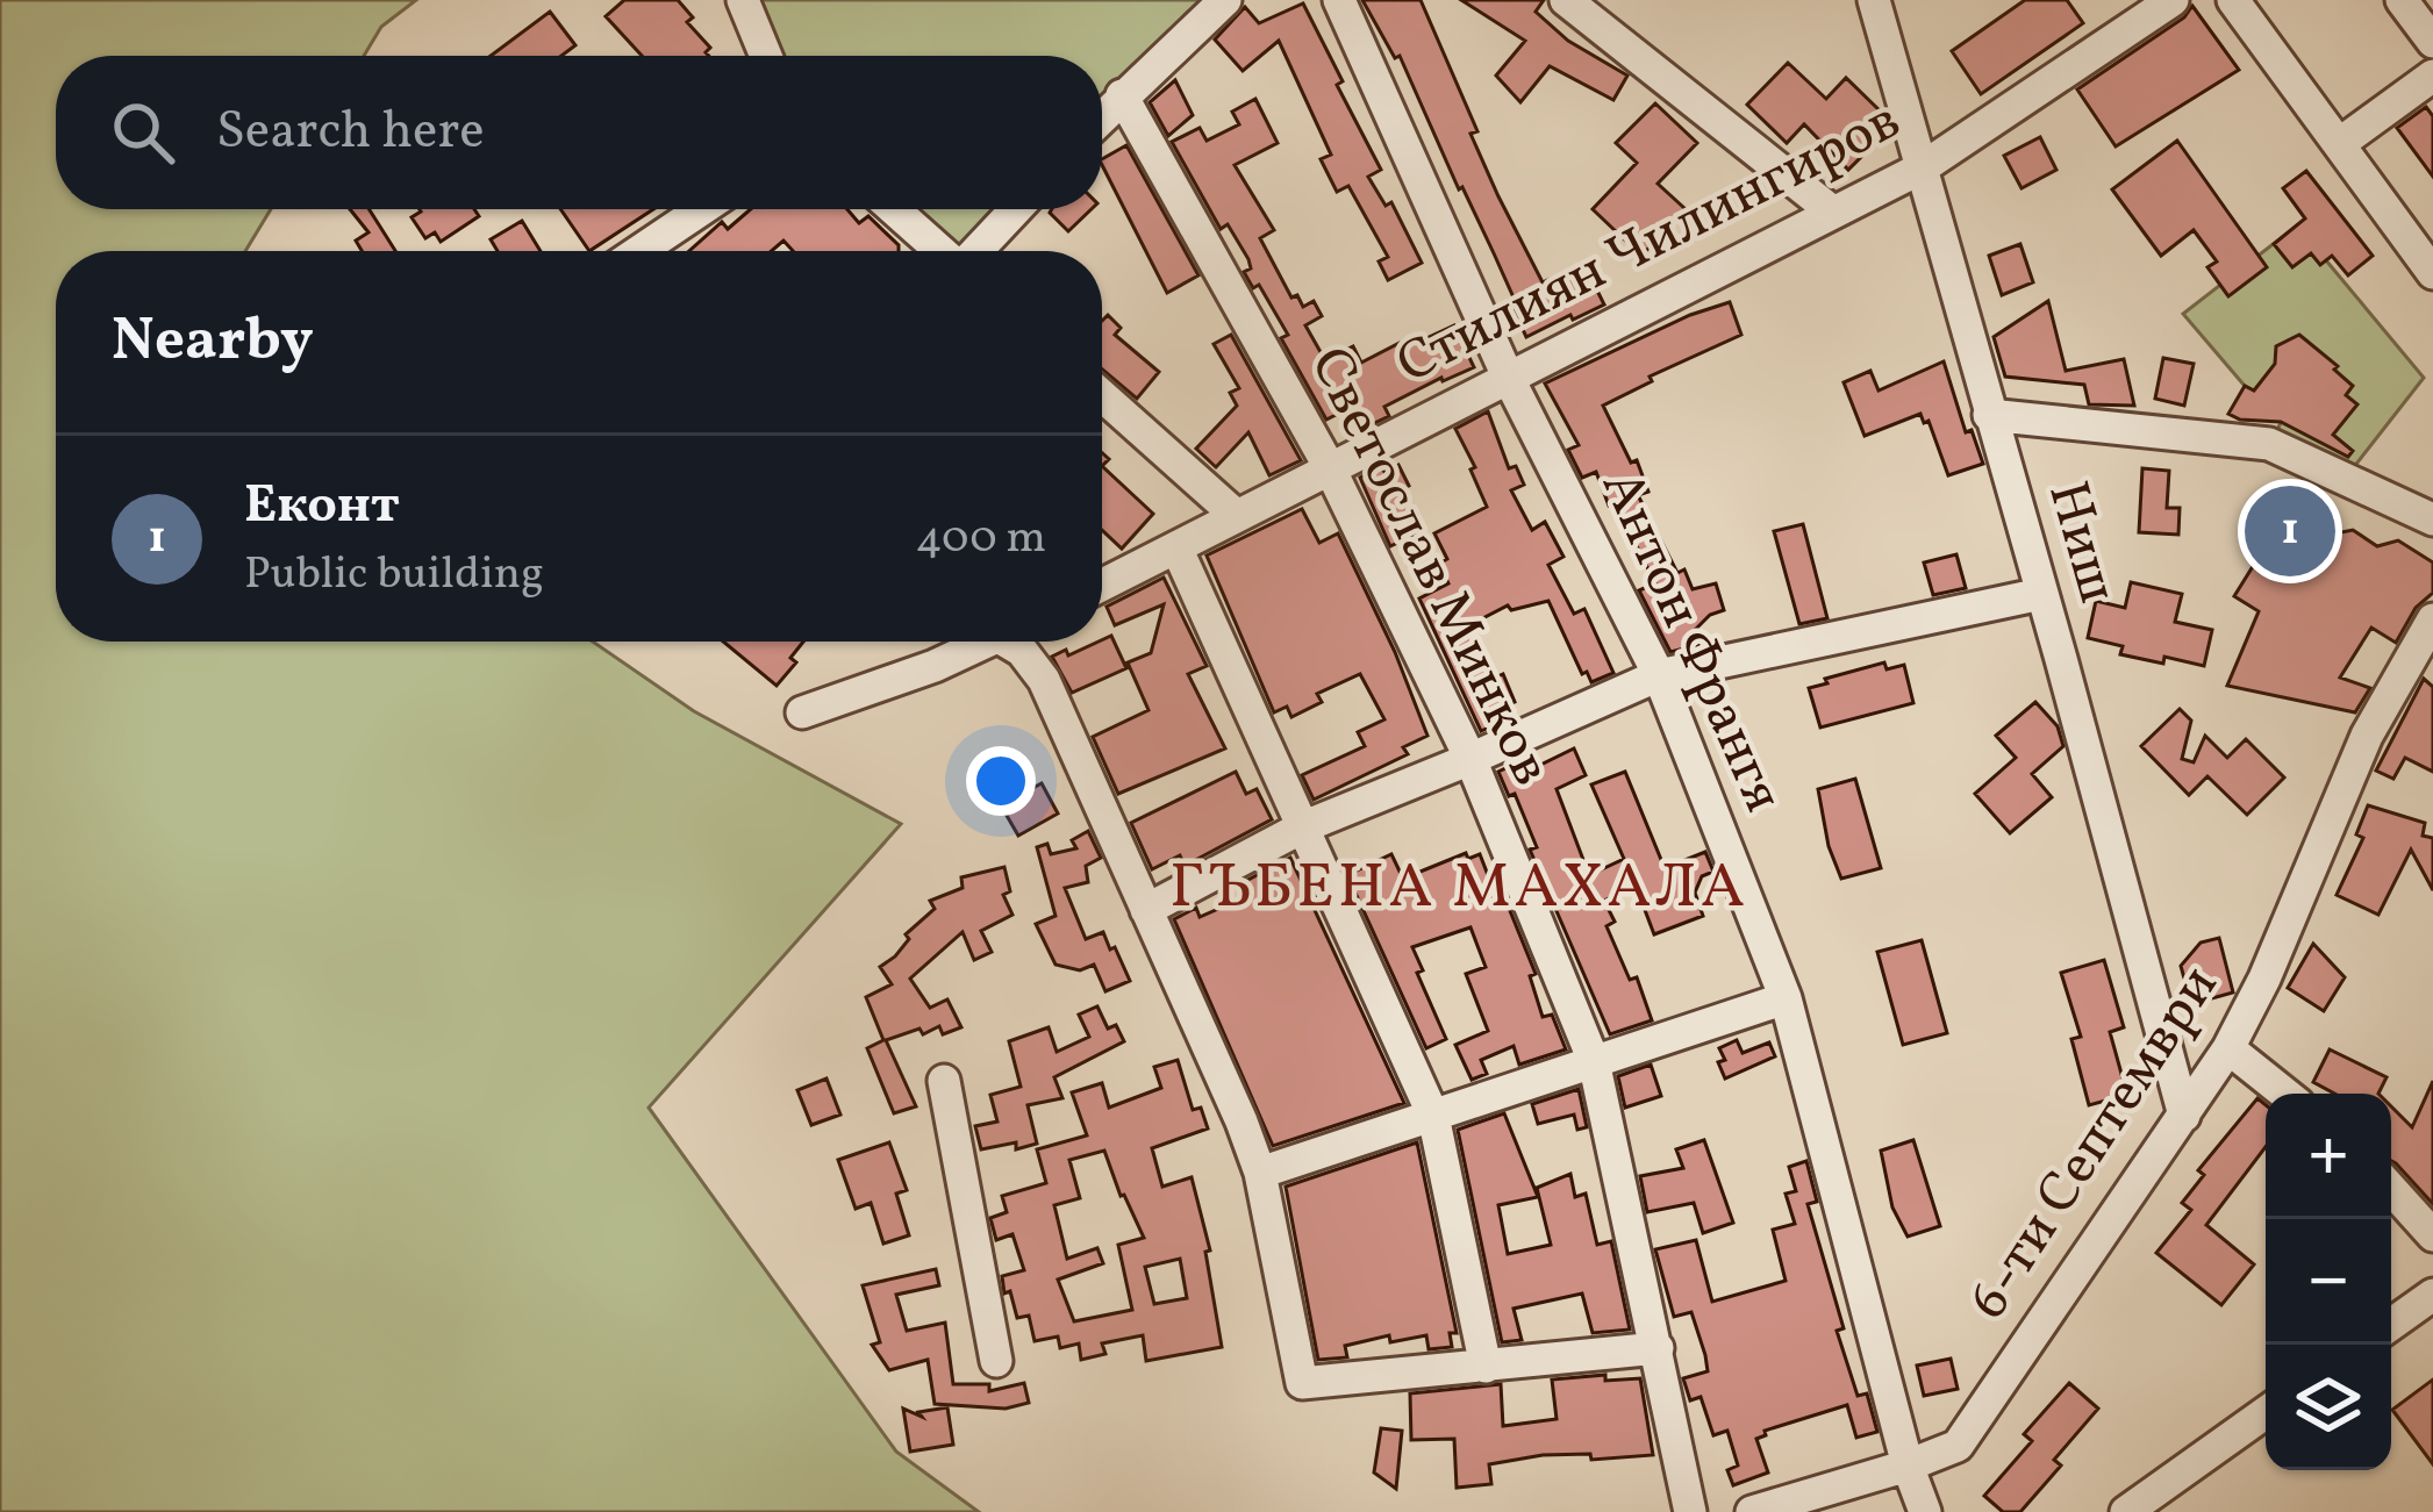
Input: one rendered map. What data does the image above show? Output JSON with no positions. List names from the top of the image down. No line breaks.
{"streets":{"street":["Стилиян Чилингиров","Ниш","Светослав Минков","Антон Франгя","6-ти Септември"]},"crossings":[["Стилиян Чилингиров","Ниш"],["Стилиян Чилингиров","Светослав Минков"],["Стилиян Чилингиров","Антон Франгя"],["Ниш","6-ти Септември"],["Антон Франгя","6-ти Септември"]],"districts":["ГЪБЕНА МАХАЛА"],"page":{"search":"Search here","heading":"Nearby","list":[{"mark":"1","name":"Еконт","note":"Public building","value":"400 m"}],"pins":"1","map_buttons":["+","−"]}}
